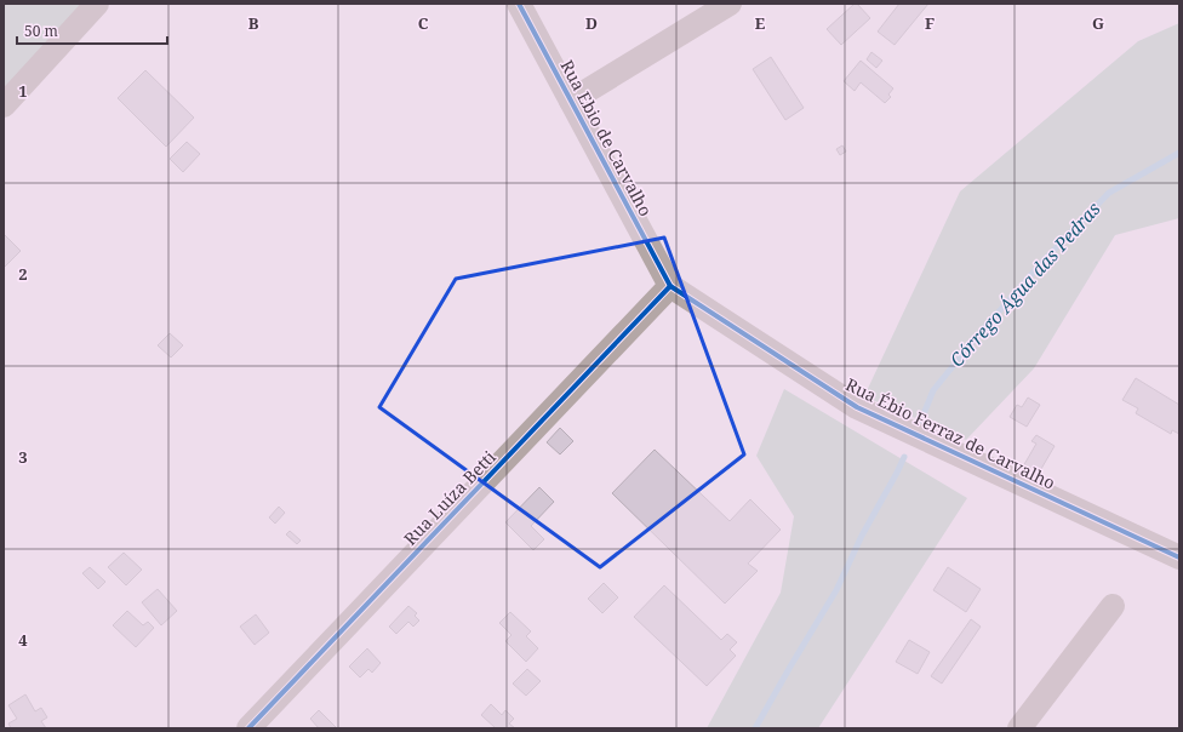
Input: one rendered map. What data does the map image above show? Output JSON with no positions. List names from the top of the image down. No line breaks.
{"streets":{"street":["Rua Ebio de Carvalho","Rua Ébio Ferraz de Carvalho","Rua Luíza Betti"]},"crossings":[["Rua Ebio de Carvalho","Rua Ébio Ferraz de Carvalho"],["Rua Ebio de Carvalho","Rua Luíza Betti"],["Rua Ébio Ferraz de Carvalho","Rua Luíza Betti"]],"water":["Córrego Água das Pedras"],"scale_bar":"50 m","grid":{"columns":["B","C","D","E","F","G"],"rows":["1","2","3","4"]}}
